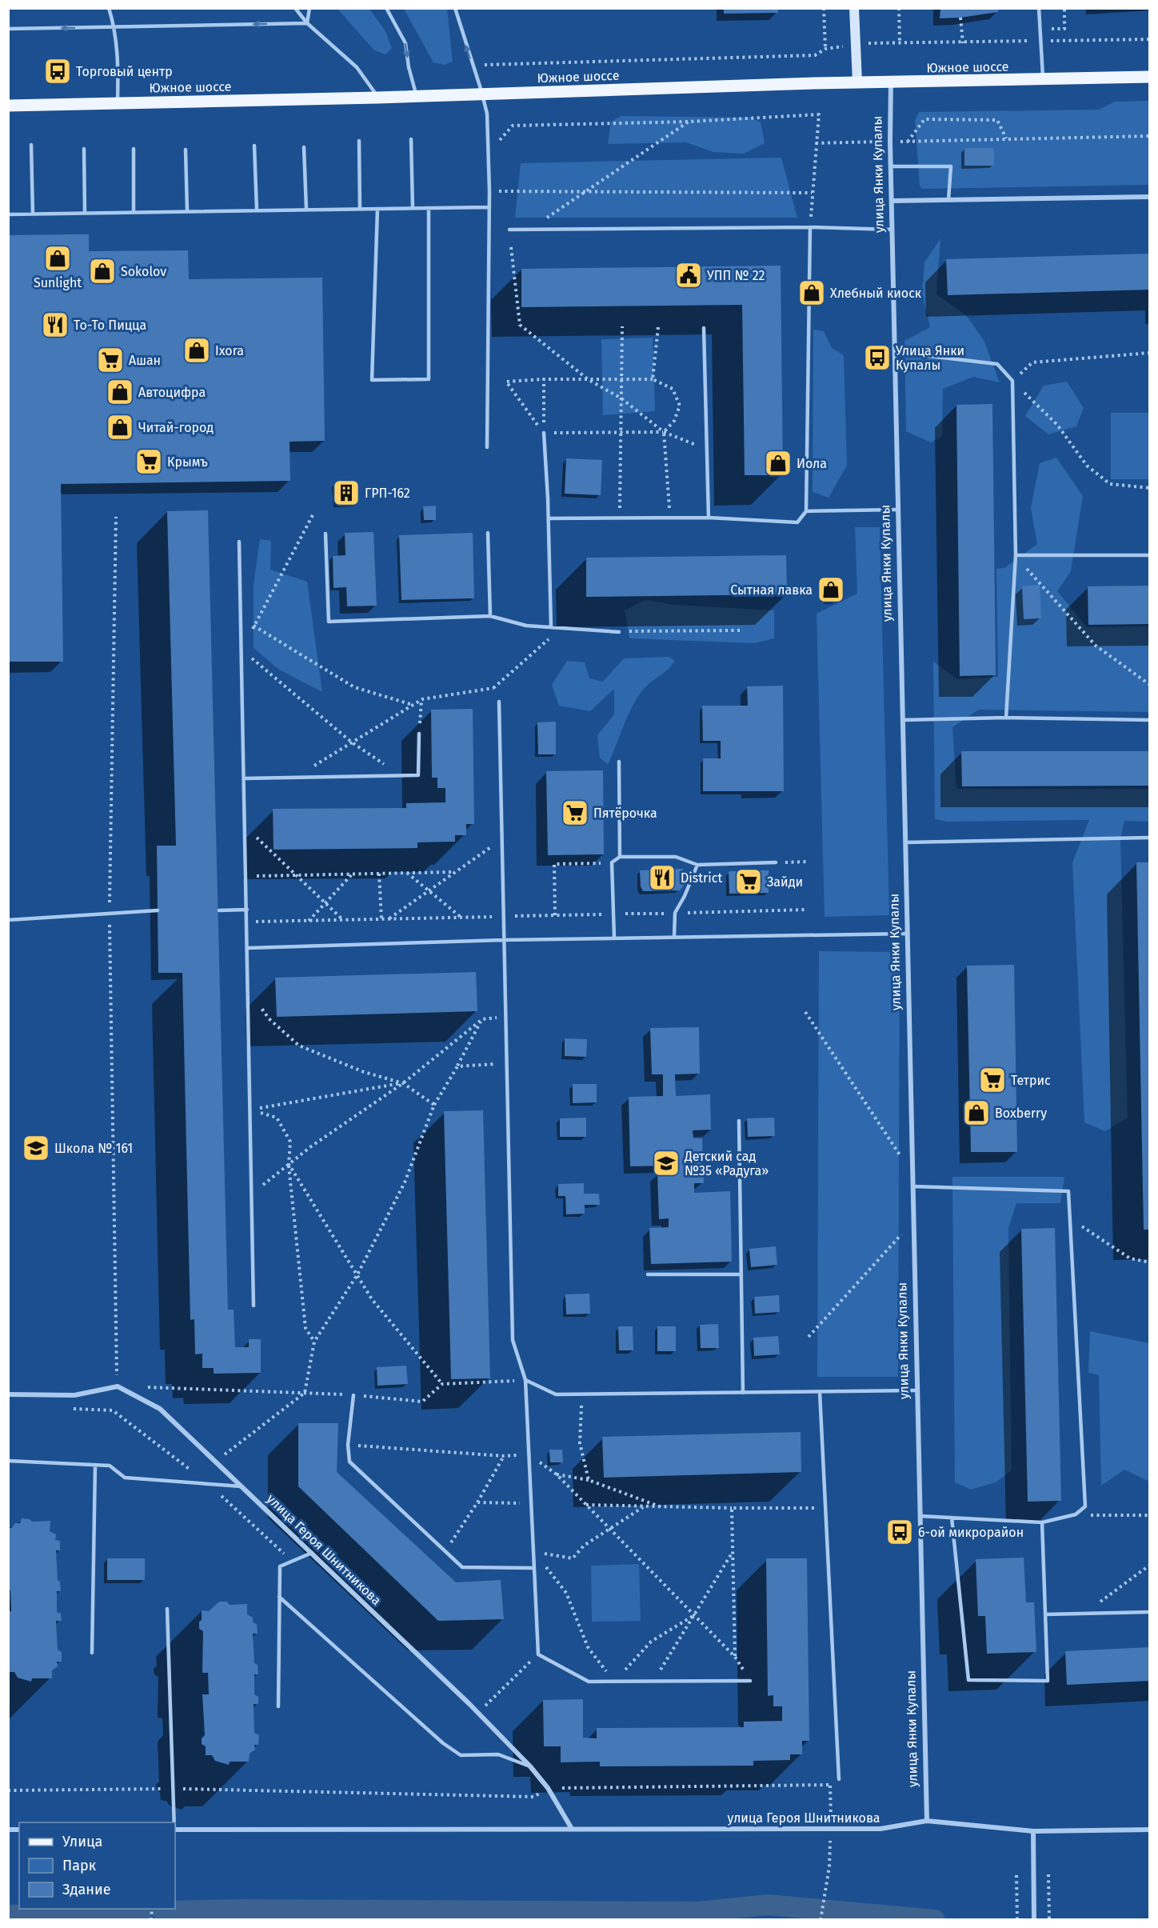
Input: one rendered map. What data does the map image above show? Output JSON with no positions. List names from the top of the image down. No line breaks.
{"streets":{"main road":["Южное шоссе"],"street":["улица Янки Купалы","улица Героя Шнитникова"]},"crossings":[["Южное шоссе","улица Янки Купалы"],["улица Янки Купалы","улица Героя Шнитникова"]],"places":{"bus stop":["Торговый центр","Улица Янки Купалы","6-ой микрорайон"],"shop":["Sunlight","Sokolov","Хлебный киоск","Ixora","Автоцифра","Читай-город","Иола","Сытная лавка","Boxberry"],"public building":["УПП № 22"],"restaurant":["То-То Пицца","District"],"supermarket":["Ашан","Крымъ","Пятёрочка","Зайди","Тетрис"],"building":["ГРП-162"],"school or university":["Школа № 161","Детский сад №35 «Радуга»"]},"legend":["Улица","Парк","Здание"]}
